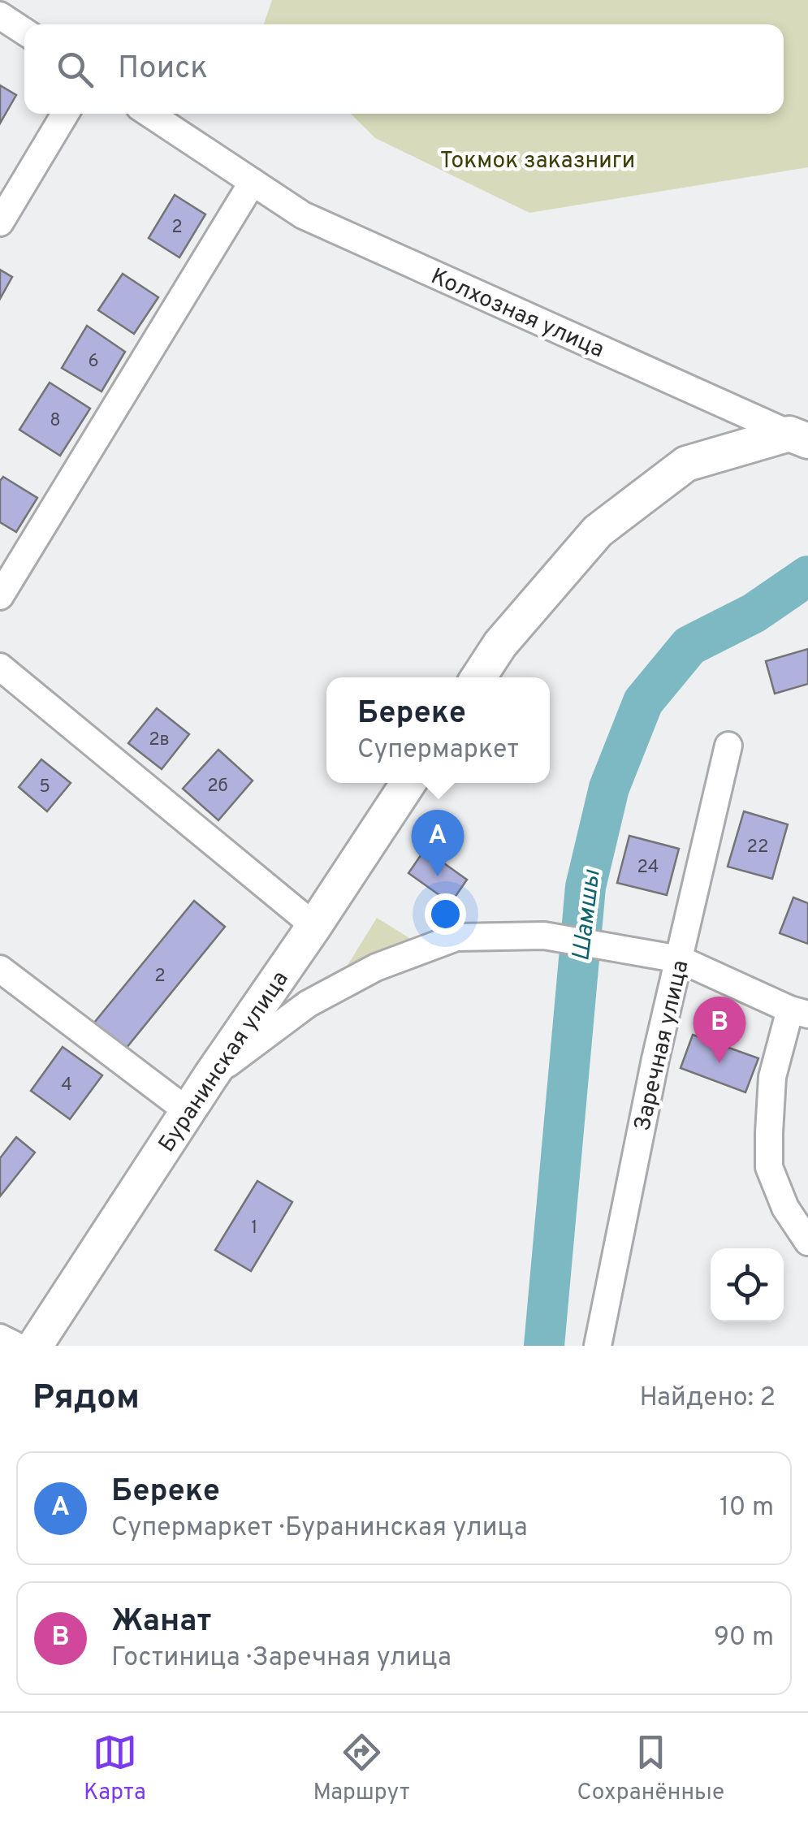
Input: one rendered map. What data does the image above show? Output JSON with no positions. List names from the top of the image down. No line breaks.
{"streets":{"main road":["Буранинская улица"],"street":["Колхозная улица","Заречная улица"]},"water":["Шамшы"],"parks":["Токмок заказниги"],"house_numbers":["2","6","8","2в","2б","5","22","24","2","4","1"],"page":{"search":"Поиск","popup":["Береке","Супермаркет"],"pins":["A","B"],"heading":["Рядом","Найдено: 2"],"list":[{"mark":"A","name":"Береке","note":"Супермаркет · Буранинская улица","value":"10 m"},{"mark":"B","name":"Жанат","note":"Гостиница · Заречная улица","value":"90 m"}],"nav":["Карта","Маршрут","Сохранённые"]}}
